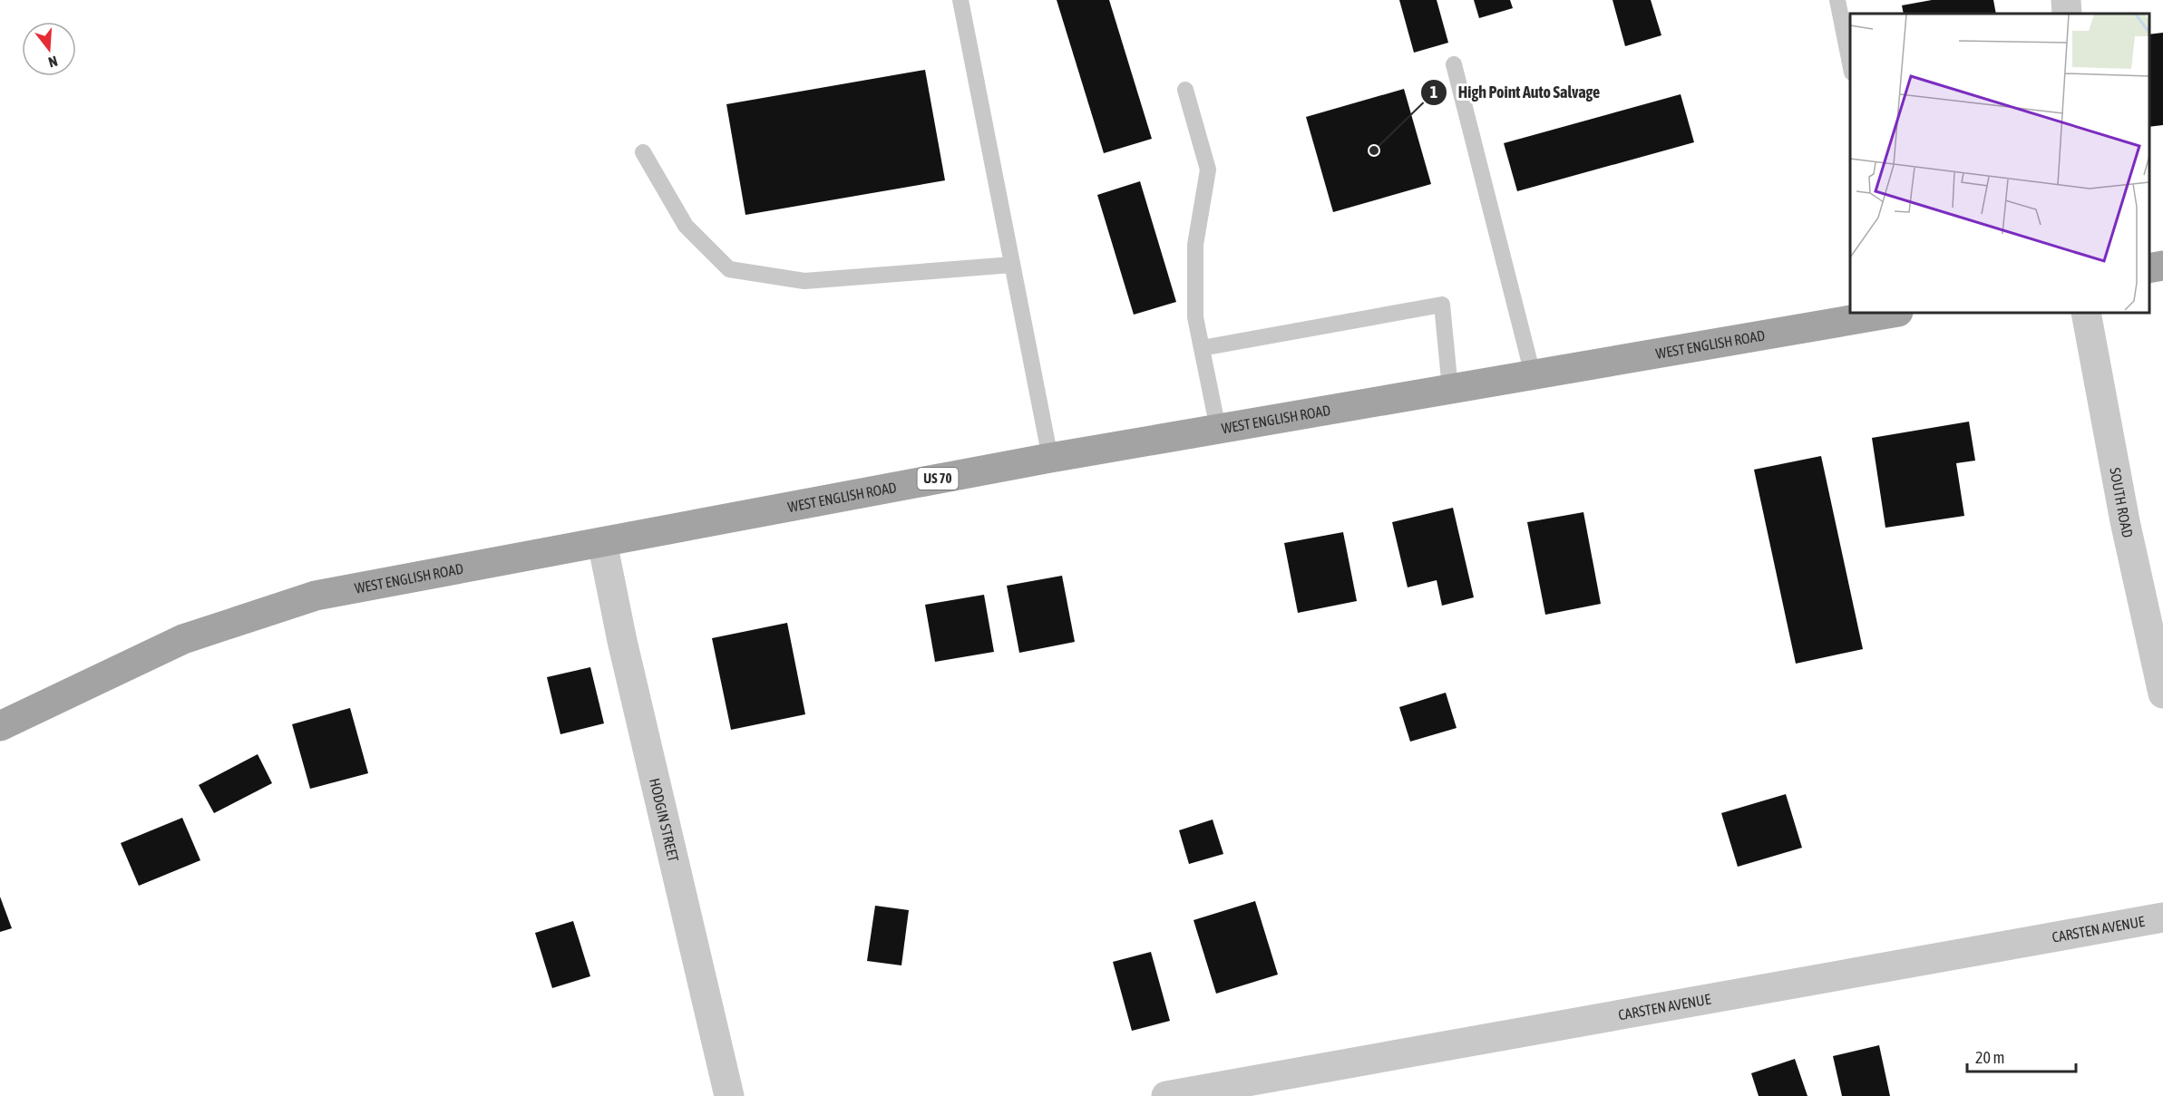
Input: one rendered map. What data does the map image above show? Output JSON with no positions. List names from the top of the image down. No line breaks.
{"streets":{"main road":["WEST ENGLISH ROAD","US 70"],"street":["SOUTH ROAD","HODGIN STREET","CARSTEN AVENUE"]},"crossings":[["WEST ENGLISH ROAD","HODGIN STREET"]],"places":["High Point Auto Salvage"],"scale_bar":"20 m","north":"bottom"}
